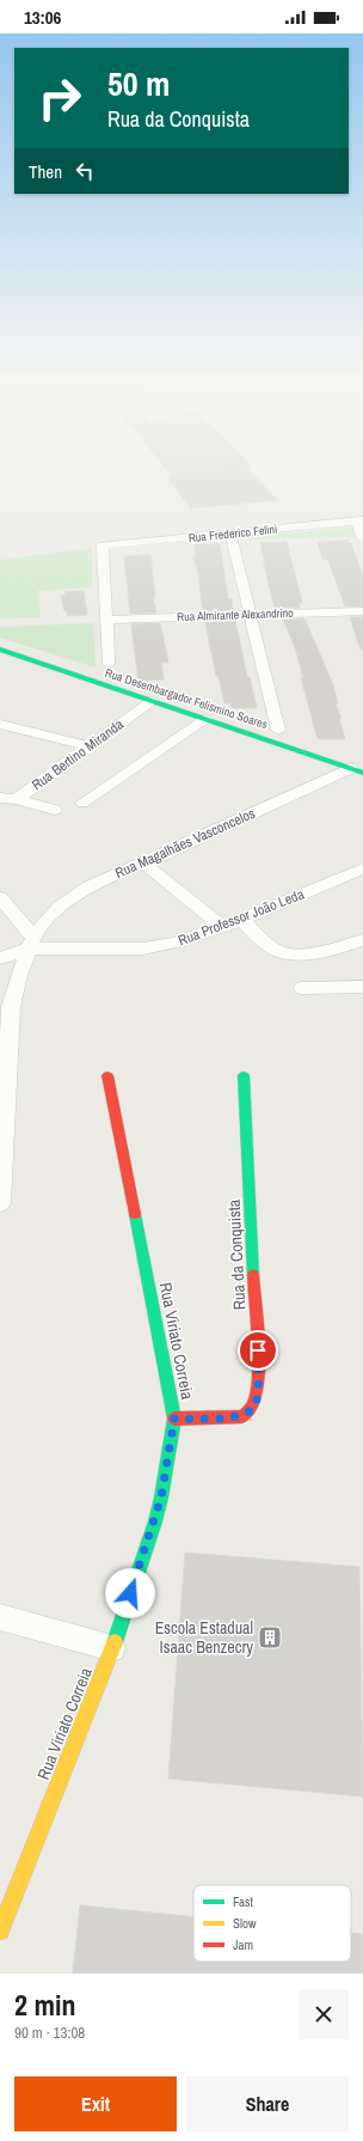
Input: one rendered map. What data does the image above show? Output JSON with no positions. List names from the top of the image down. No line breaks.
{"streets":{"street":["Rua Frederico Felini","Rua Almirante Alexandrino","Rua Desembargador Felismino Soares","Rua Bertino Miranda","Rua Magalhães Vasconcelos","Rua Professor João Leda","Rua da Conquista","Rua Viriato Correia"]},"crossings":[["Rua Frederico Felini","Rua Almirante Alexandrino"],["Rua Desembargador Felismino Soares","Rua Bertino Miranda"],["Rua Desembargador Felismino Soares","Rua Magalhães Vasconcelos"],["Rua Magalhães Vasconcelos","Rua Professor João Leda"],["Rua da Conquista","Rua Viriato Correia"]],"places":{"building":["Escola Estadual Isaac Benzecry"]},"legend":["Fast","Slow","Jam"],"page":{"status":"13:06","turn":["50 m","Rua da Conquista"],"then":"Then","heading":["2 min","90 m · 13:08"],"buttons":["Exit","Share"]}}
